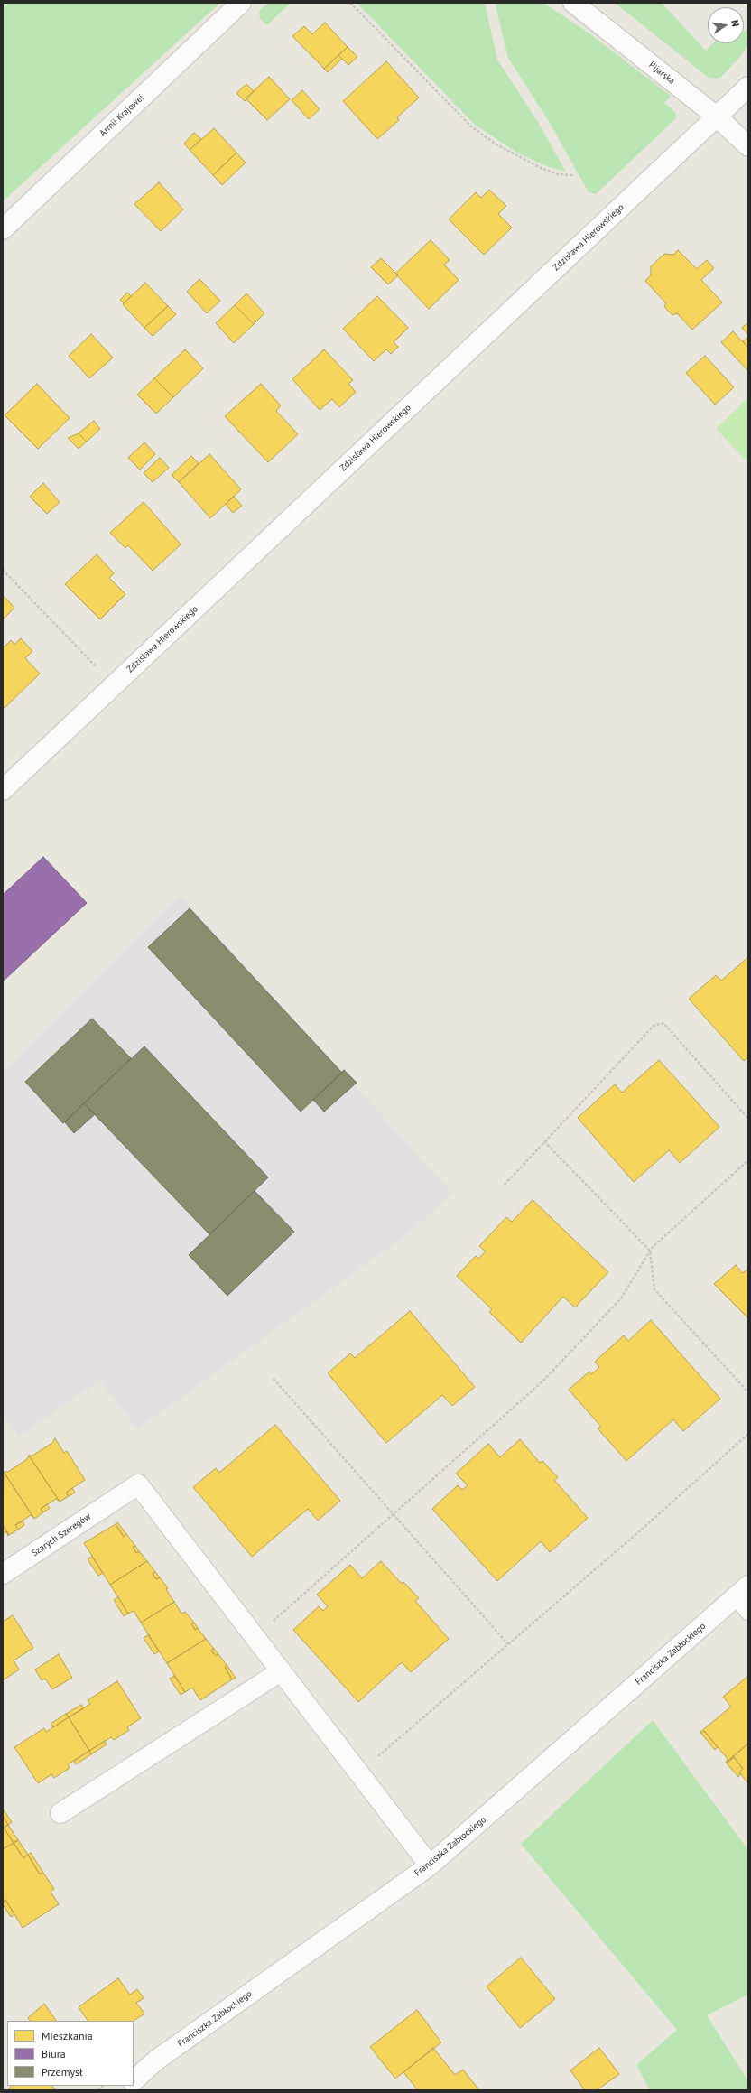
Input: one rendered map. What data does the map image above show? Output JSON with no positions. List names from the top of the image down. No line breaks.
{"streets":{"street":["Pijarska","Armii Krajowej","Zdzisława Hierowskiego","Szarych Szeregów","Franciszka Zabłockiego"]},"crossings":[["Pijarska","Zdzisława Hierowskiego"]],"legend":["Mieszkania","Biura","Przemysł"],"north":"right"}
